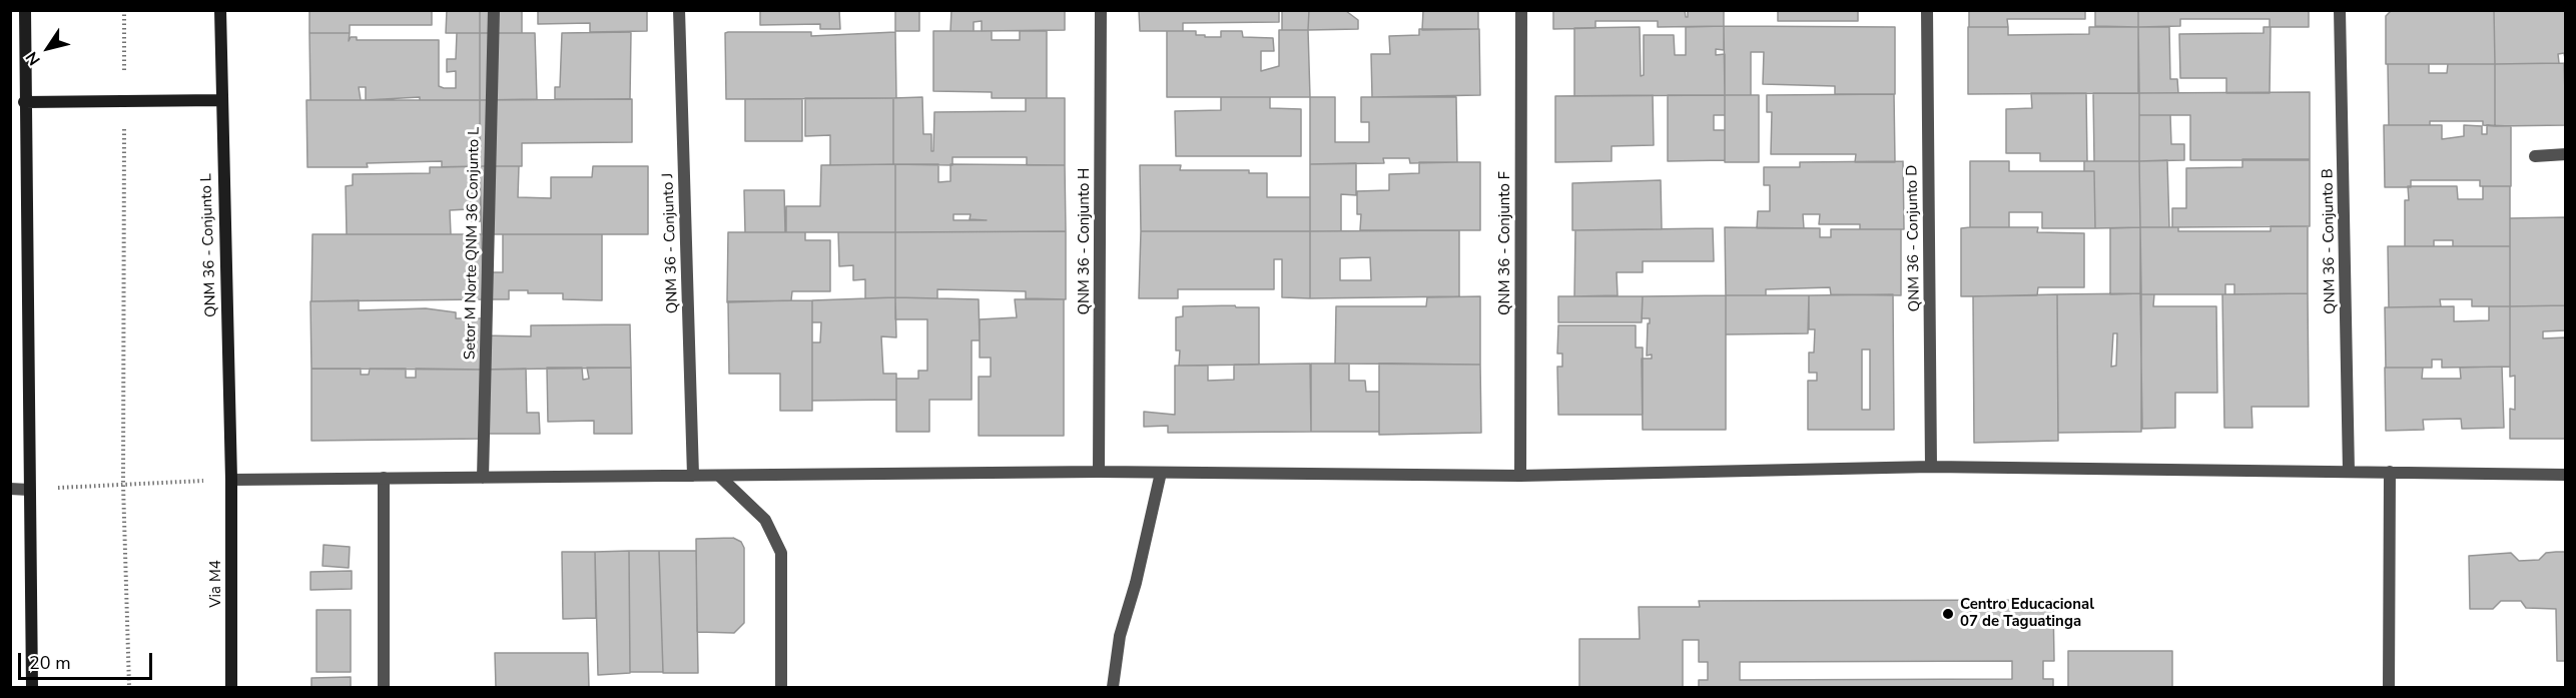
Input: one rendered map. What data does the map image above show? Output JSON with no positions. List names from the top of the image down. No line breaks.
{"streets":{"main road":["QNM 36 - Conjunto L","Via M4"],"street":["QNM 36 - Conjunto D","QNM 36 - Conjunto H","QNM 36 - Conjunto B","Setor M Norte QNM 36 Conjunto L","QNM 36 - Conjunto J","QNM 36 - Conjunto F"]},"crossings":[["QNM 36 - Conjunto L","Via M4"]],"places":["Centro Educacional 07 de Taguatinga"],"scale_bar":"20 m","north":"bottom left"}
